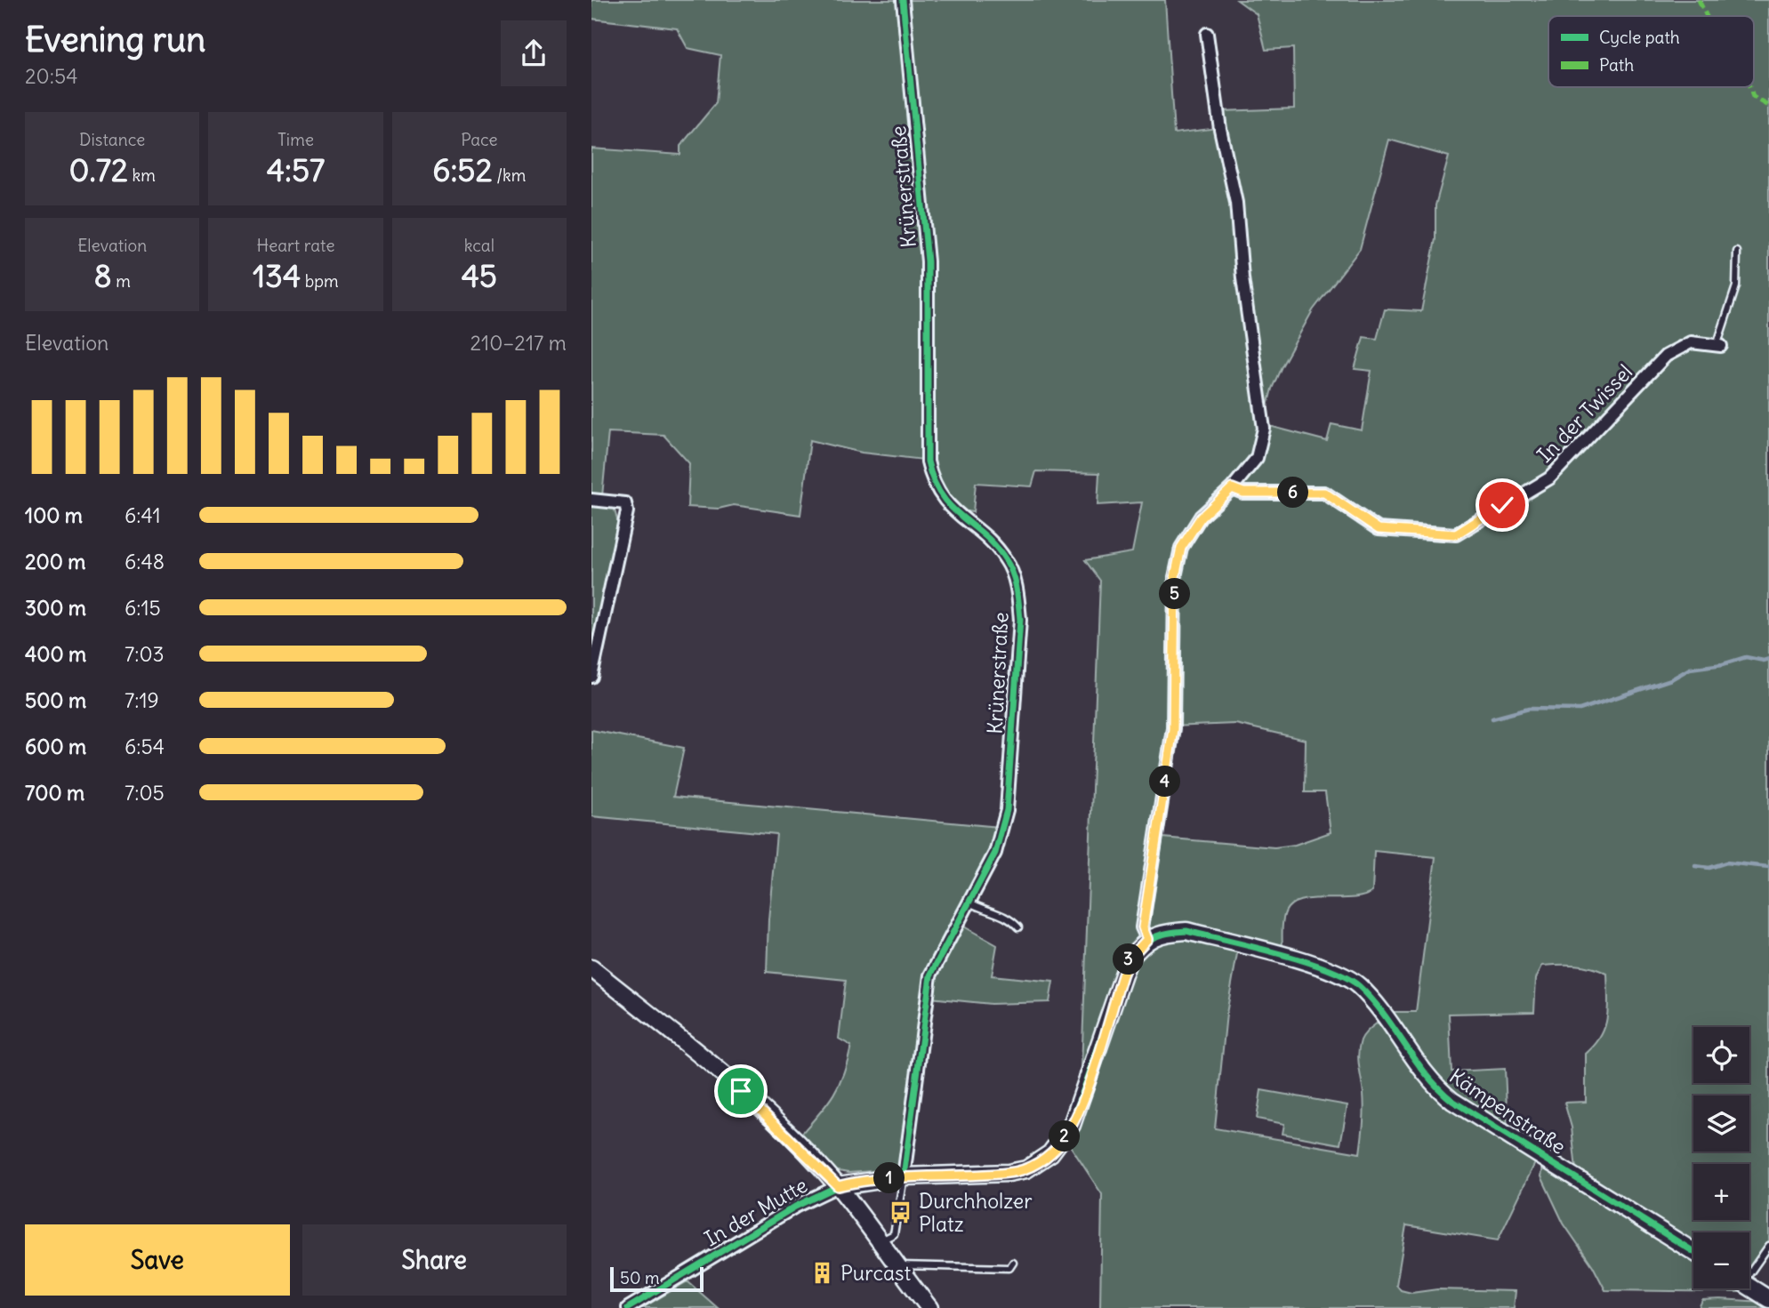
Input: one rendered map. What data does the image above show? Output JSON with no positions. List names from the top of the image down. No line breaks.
{"streets":{"street":["Krünerstraße","In der Twissel","Kämpenstraße","In der Mutte"]},"places":{"bus stop":["Durchholzer Platz"],"building":["Purcast"]},"legend":["Cycle path","Path"],"scale_bar":"50 m","page":{"heading":["Evening run","20:54"],"stats":[["Distance","0.72 km"],["Time","4:57"],["Pace","6:52 /km"],["Elevation","8 m"],["Heart rate","134 bpm"],["kcal","45"]],"chart":["Elevation","210–217 m"],"pins":["6","5","4","3","2","1"],"list":[{"name":"100 m","note":"6:41"},{"name":"200 m","note":"6:48"},{"name":"300 m","note":"6:15"},{"name":"400 m","note":"7:03"},{"name":"500 m","note":"7:19"},{"name":"600 m","note":"6:54"},{"name":"700 m","note":"7:05"}],"map_buttons":["+","−"],"buttons":["Save","Share"],"scale":"50 m"}}
